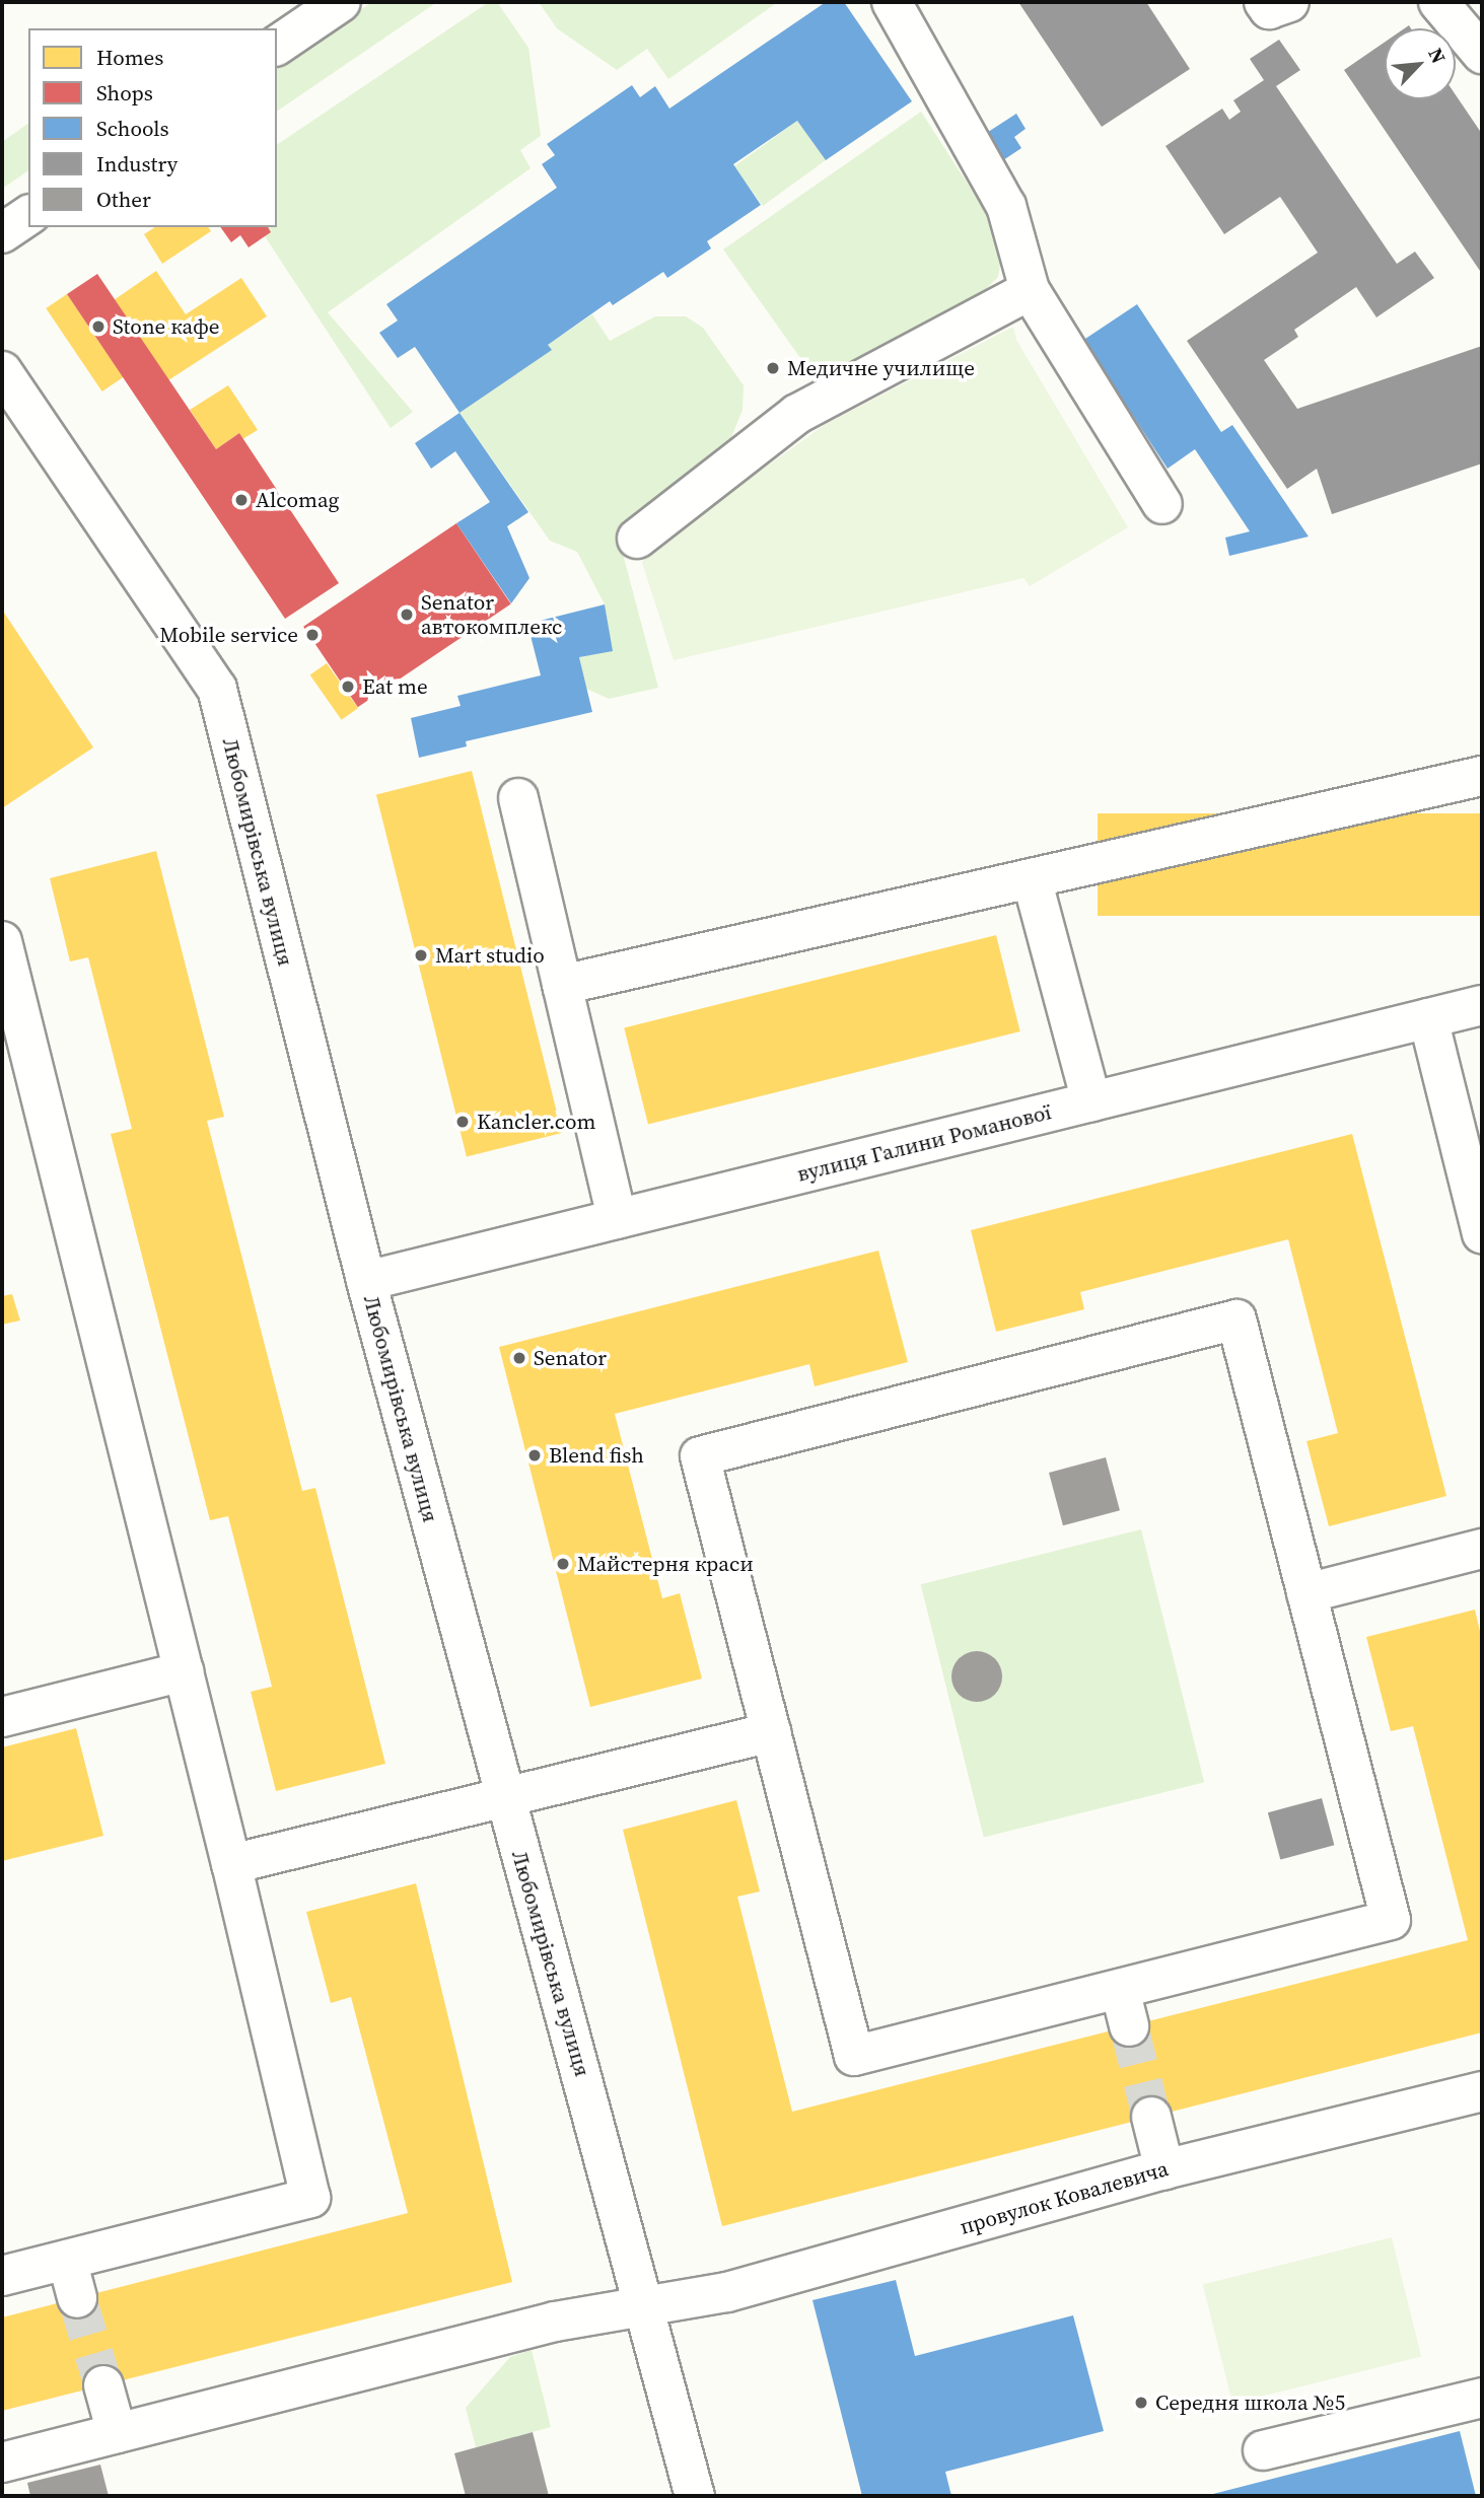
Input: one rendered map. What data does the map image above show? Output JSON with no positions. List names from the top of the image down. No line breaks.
{"streets":{"street":["Любомирівська вулиця","вулиця Галини Романової","провулок Ковалевича"]},"crossings":[["Любомирівська вулиця","вулиця Галини Романової"],["Любомирівська вулиця","провулок Ковалевича"]],"places":["Stone кафе","Медичне училище","Alcomag","Senator автокомплекс","Mobile service","Eat me","Mart studio","Kancler.com","Senator","Blend fish","Майстерня краси","Середня школа №5"],"legend":["Homes","Shops","Schools","Industry","Other"],"north":"top right"}
